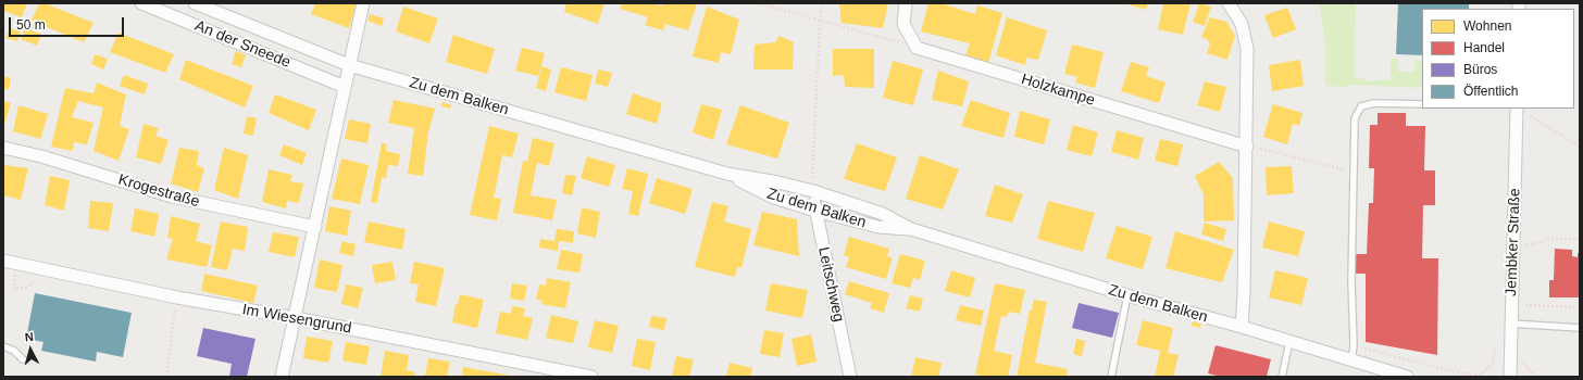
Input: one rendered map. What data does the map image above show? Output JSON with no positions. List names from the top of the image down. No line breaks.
{"streets":{"street":["An der Sneede","Holzkampe","Zu dem Balken","Krogestraße","Jembker Straße","Leitschweg","Im Wiesengrund"]},"crossings":[["Zu dem Balken","Leitschweg"]],"legend":["Wohnen","Handel","Büros","Öffentlich"],"scale_bar":"50 m","north":"top"}
